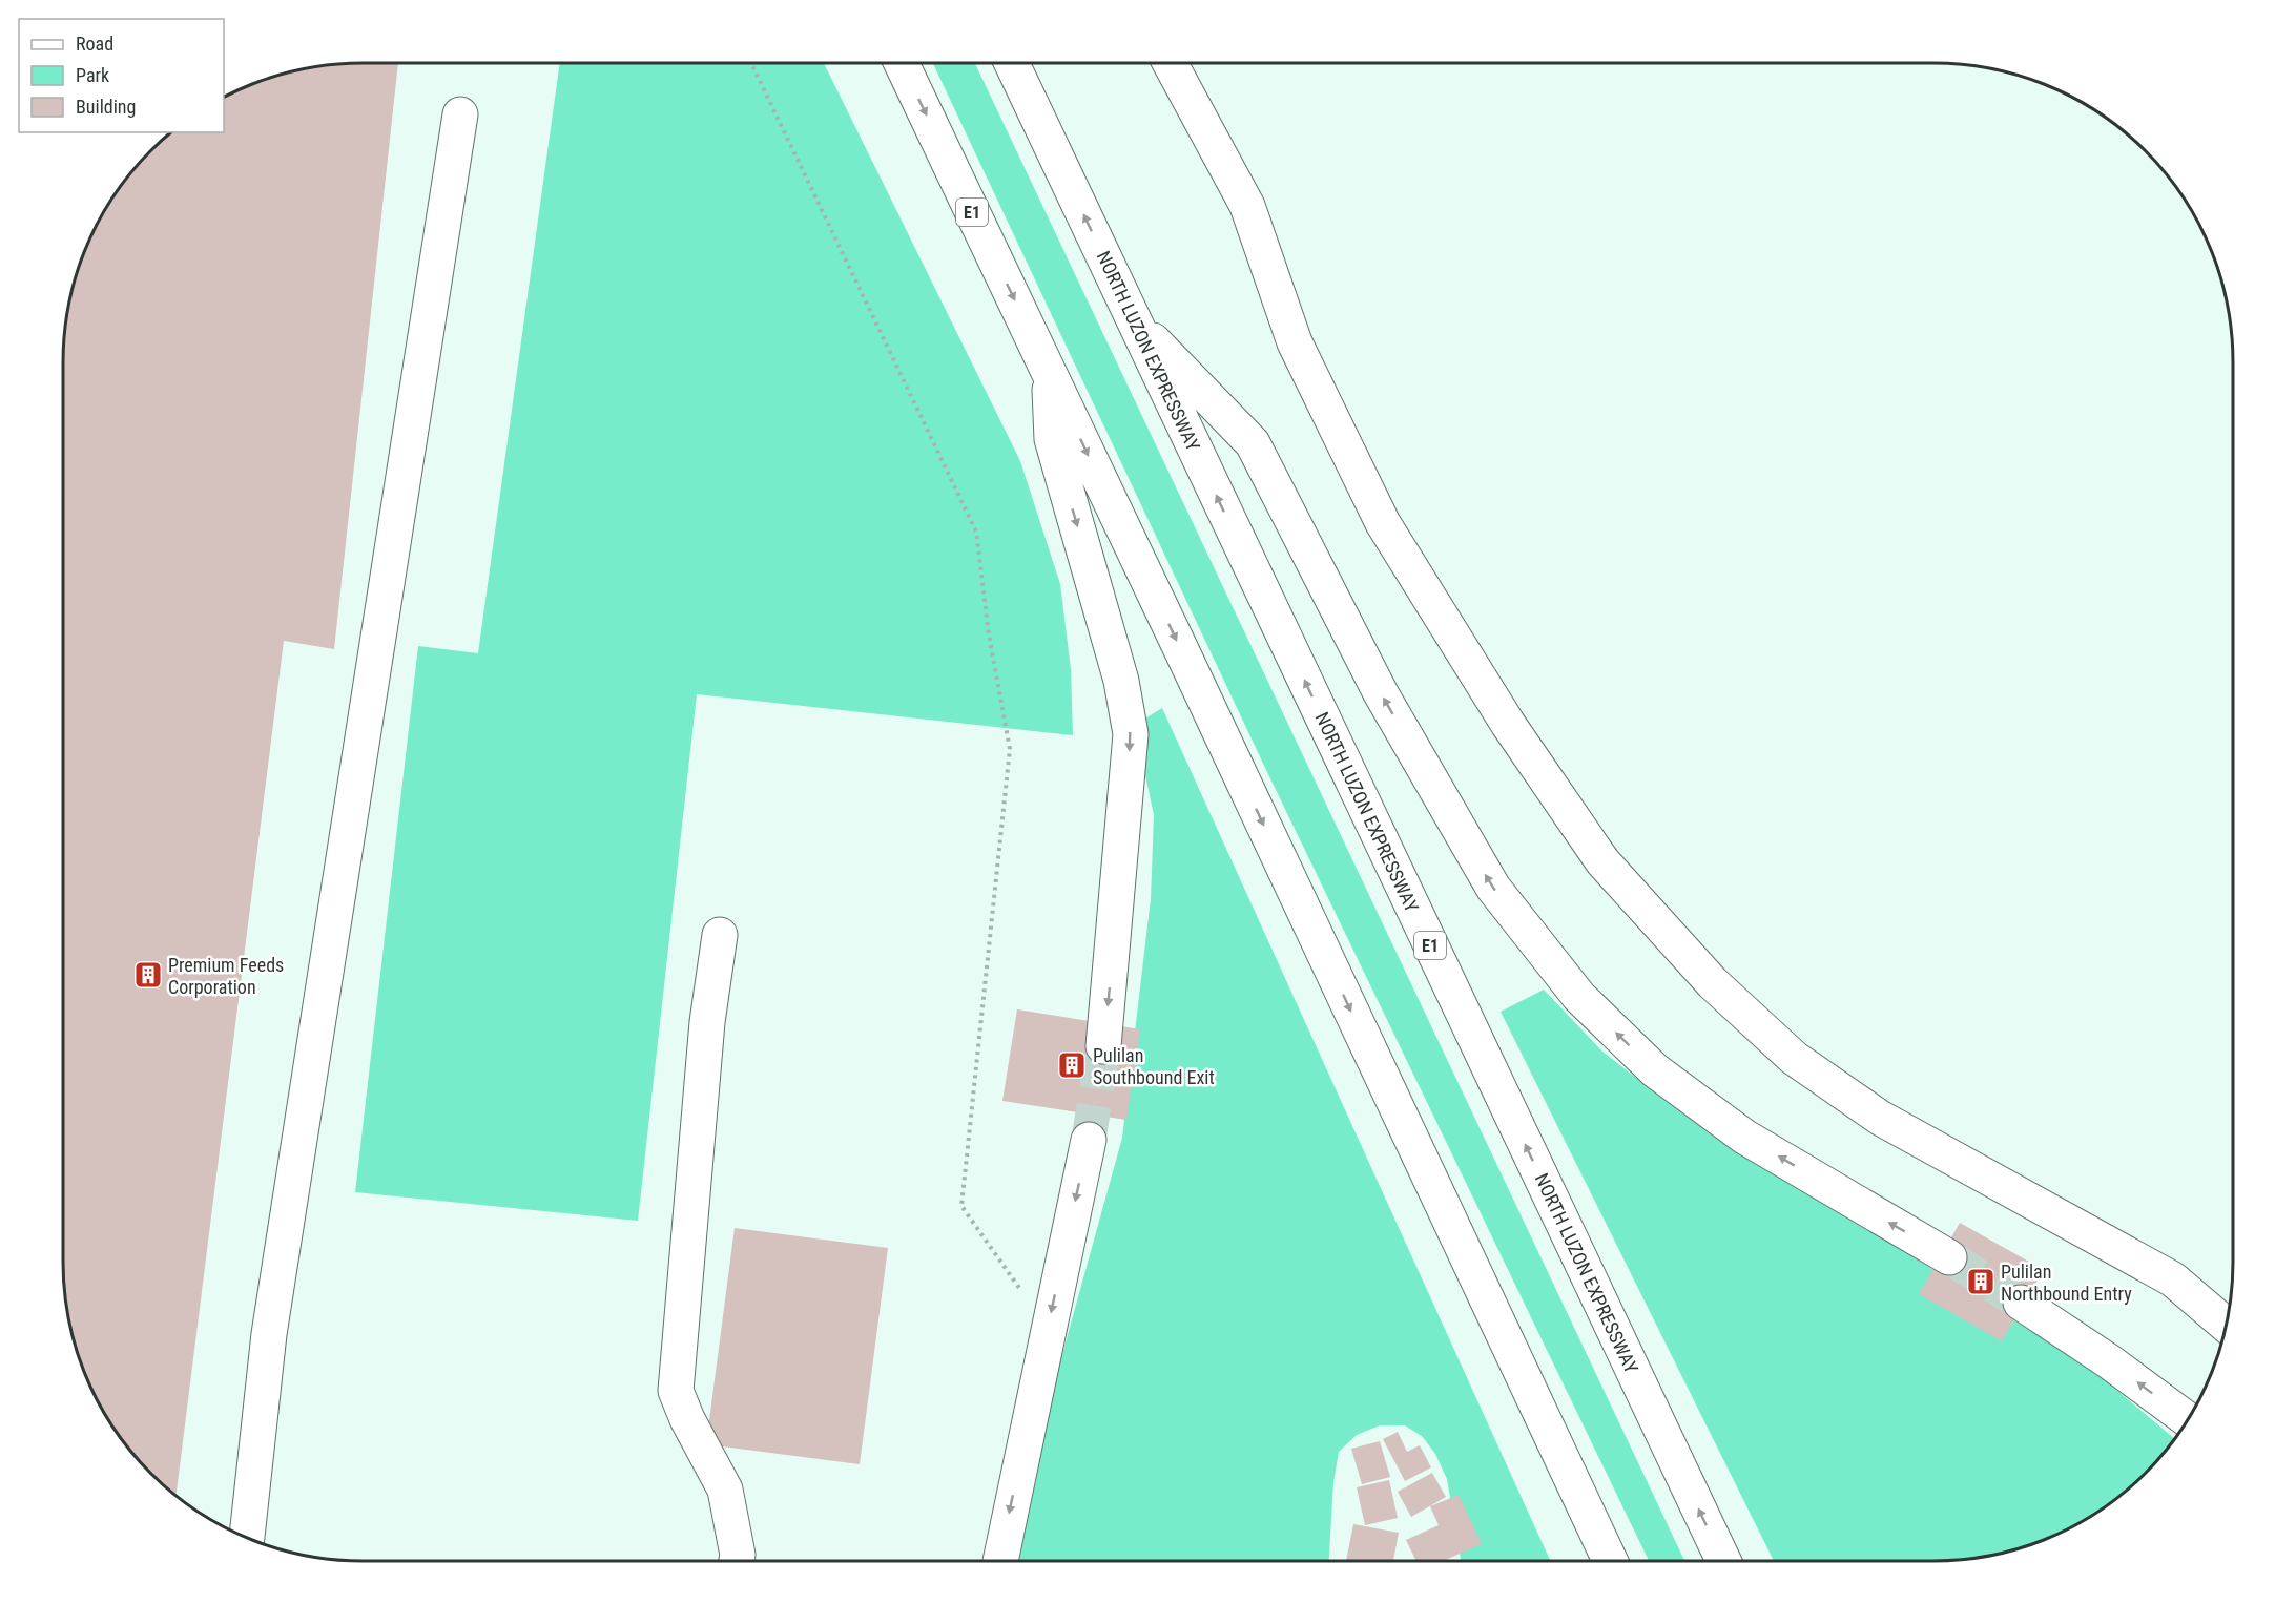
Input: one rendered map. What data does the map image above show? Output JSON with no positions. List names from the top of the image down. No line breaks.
{"streets":{"main road":["E1","NORTH LUZON EXPRESSWAY"]},"places":{"building":["Premium Feeds Corporation","Pulilan Southbound Exit","Pulilan Northbound Entry"]},"legend":["Road","Park","Building"]}
